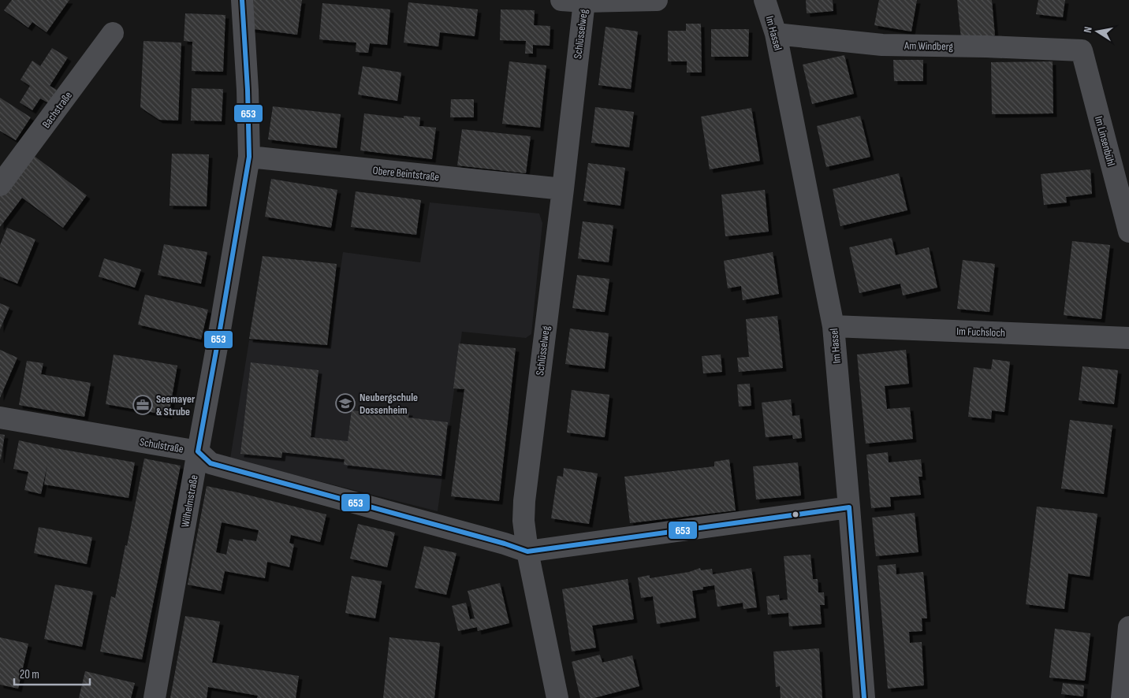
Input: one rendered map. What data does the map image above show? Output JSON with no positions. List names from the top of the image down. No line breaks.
{"streets":{"street":["Im Hassel","Schlüsselweg","Am Windberg","Bachstraße","Im Linsenbühl","Obere Beintstraße","Im Fuchsloch","Schulstraße","Wilhelmstraße"]},"crossings":[["Im Hassel","Am Windberg"],["Im Hassel","Im Fuchsloch"],["Im Hassel","Schulstraße"],["Schlüsselweg","Obere Beintstraße"],["Schlüsselweg","Schulstraße"],["Am Windberg","Im Linsenbühl"],["Obere Beintstraße","Wilhelmstraße"],["Schulstraße","Wilhelmstraße"]],"places":{"school or university":["Neubergschule Dossenheim"],"office":["Seemayer & Strube"]},"lines":["transit line 653"],"scale_bar":"20 m","north":"left"}
